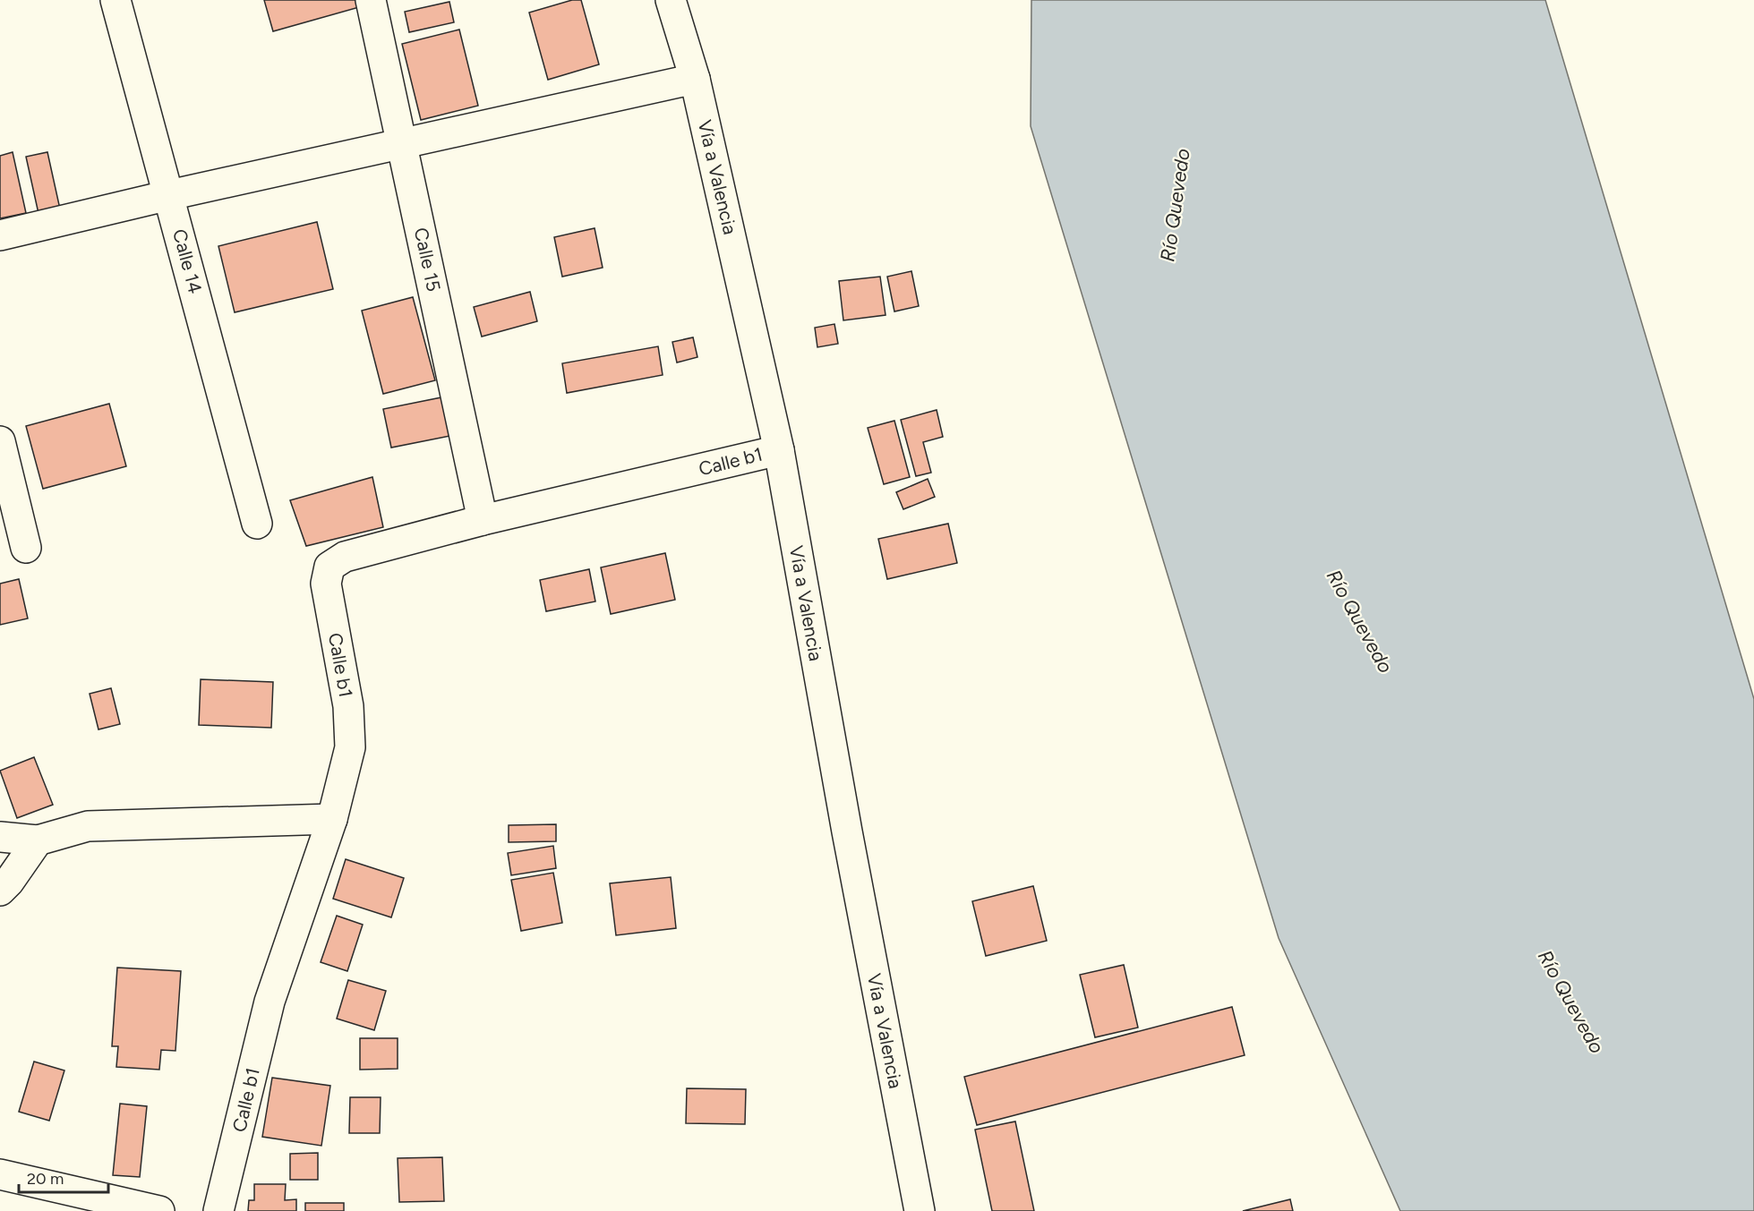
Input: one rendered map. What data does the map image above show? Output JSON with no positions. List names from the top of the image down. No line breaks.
{"streets":{"main road":["Vía a Valencia","Calle 15","Calle 14","Calle b1"]},"crossings":[["Vía a Valencia","Calle b1"],["Calle 15","Calle b1"]],"water":["Río Quevedo"],"scale_bar":"20 m"}
